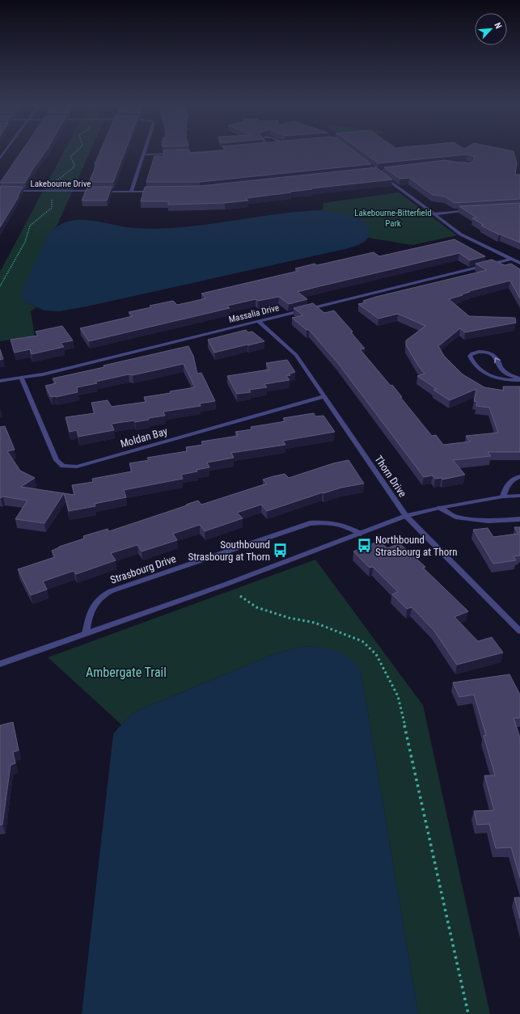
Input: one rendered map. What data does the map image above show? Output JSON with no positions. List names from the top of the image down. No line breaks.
{"streets":{"street":["Lakebourne Drive","Massalia Drive","Moldan Bay","Thorn Drive","Strasbourg Drive"]},"crossings":[["Massalia Drive","Moldan Bay"],["Massalia Drive","Thorn Drive"],["Moldan Bay","Thorn Drive"]],"parks":["Lakebourne-Bitterfield Park","Ambergate Trail"],"places":{"bus stop":["Northbound Strasbourg at Thorn","Southbound Strasbourg at Thorn"]},"north":"top right"}
